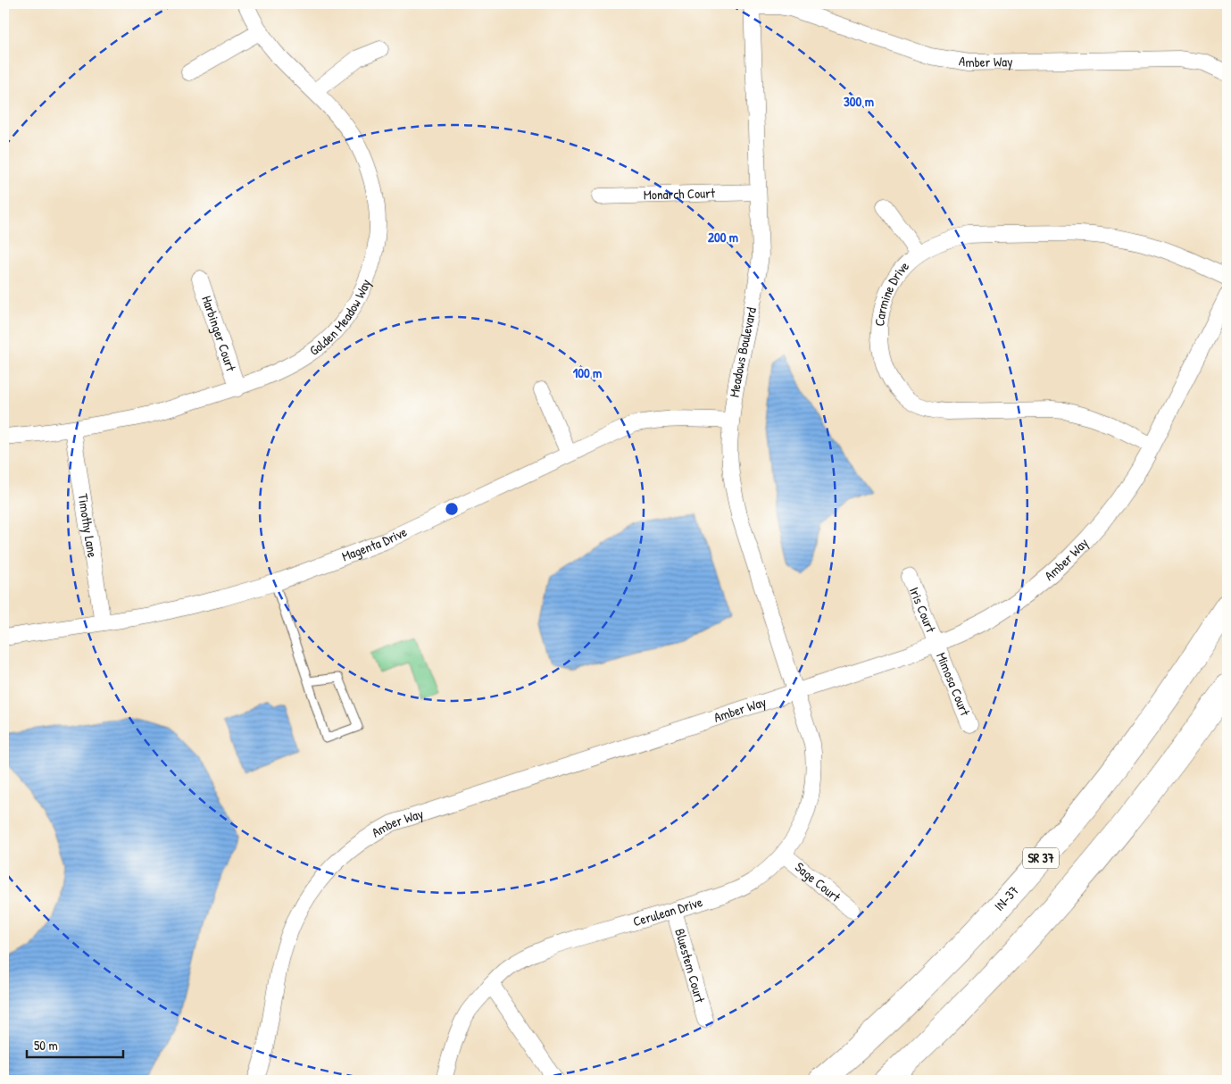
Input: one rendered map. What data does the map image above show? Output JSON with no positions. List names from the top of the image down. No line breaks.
{"streets":{"highway":["SR 37","IN-37"],"street":["Amber Way","Monarch Court","Carmine Drive","Golden Meadow Way","Harbinger Court","Meadows Boulevard","Timothy Lane","Magenta Drive","Iris Court","Mimosa Court","Sage Court","Cerulean Drive","Bluestem Court"]},"crossings":[["Amber Way","Carmine Drive"],["Amber Way","Meadows Boulevard"],["Amber Way","Iris Court"],["Amber Way","Mimosa Court"],["Amber Way","Cerulean Drive"],["Monarch Court","Meadows Boulevard"],["Golden Meadow Way","Harbinger Court"],["Golden Meadow Way","Timothy Lane"],["Meadows Boulevard","Magenta Drive"],["Meadows Boulevard","Cerulean Drive"],["Timothy Lane","Magenta Drive"],["Iris Court","Mimosa Court"],["Sage Court","Cerulean Drive"],["Cerulean Drive","Bluestem Court"]],"scale_bar":"50 m","rings":["300 m","200 m","100 m"]}
